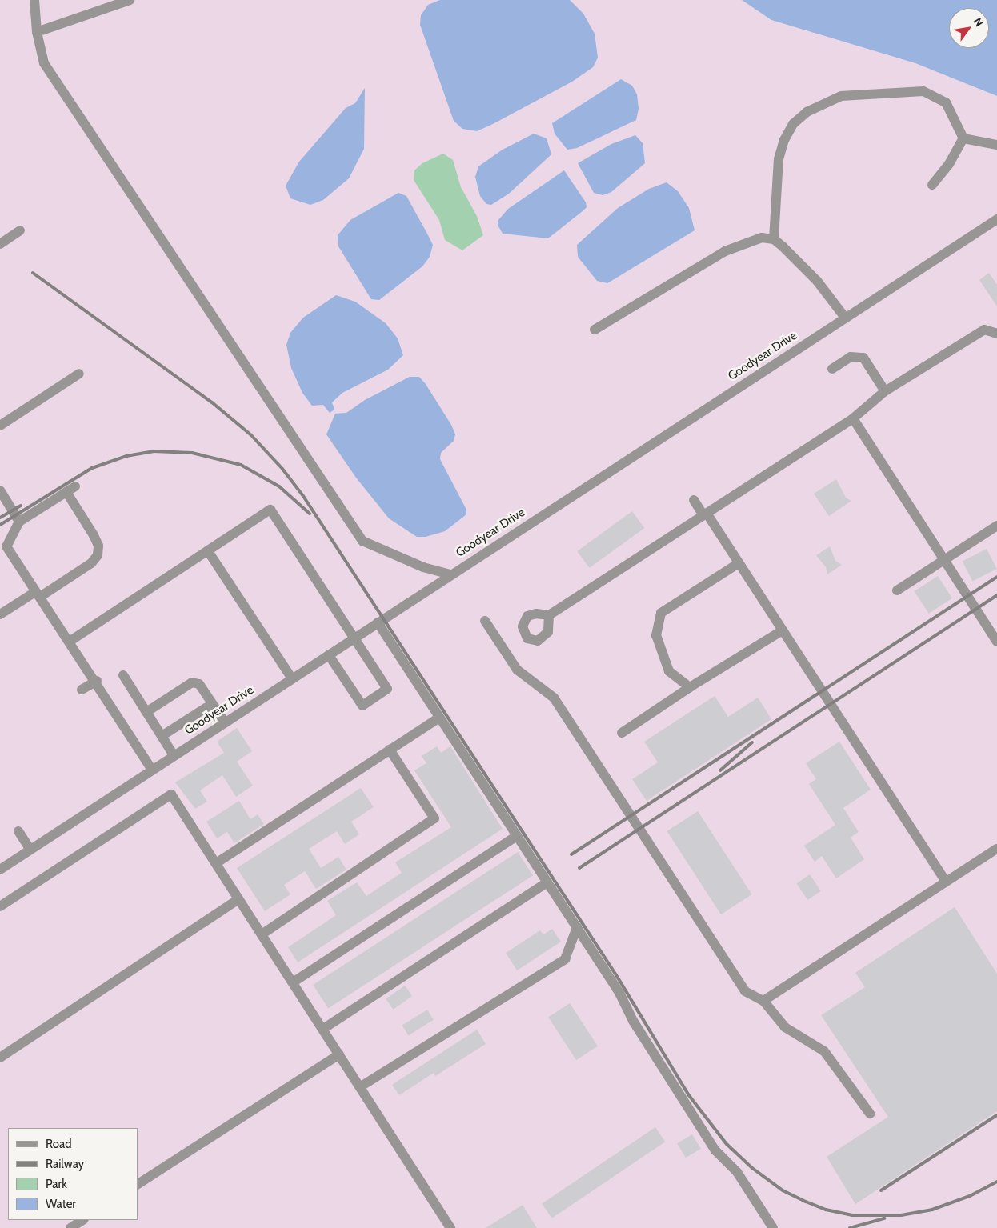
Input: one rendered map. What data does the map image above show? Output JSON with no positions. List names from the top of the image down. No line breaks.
{"streets":{"street":["Goodyear Drive"]},"legend":["Road","Railway","Park","Water"],"north":"top right"}
